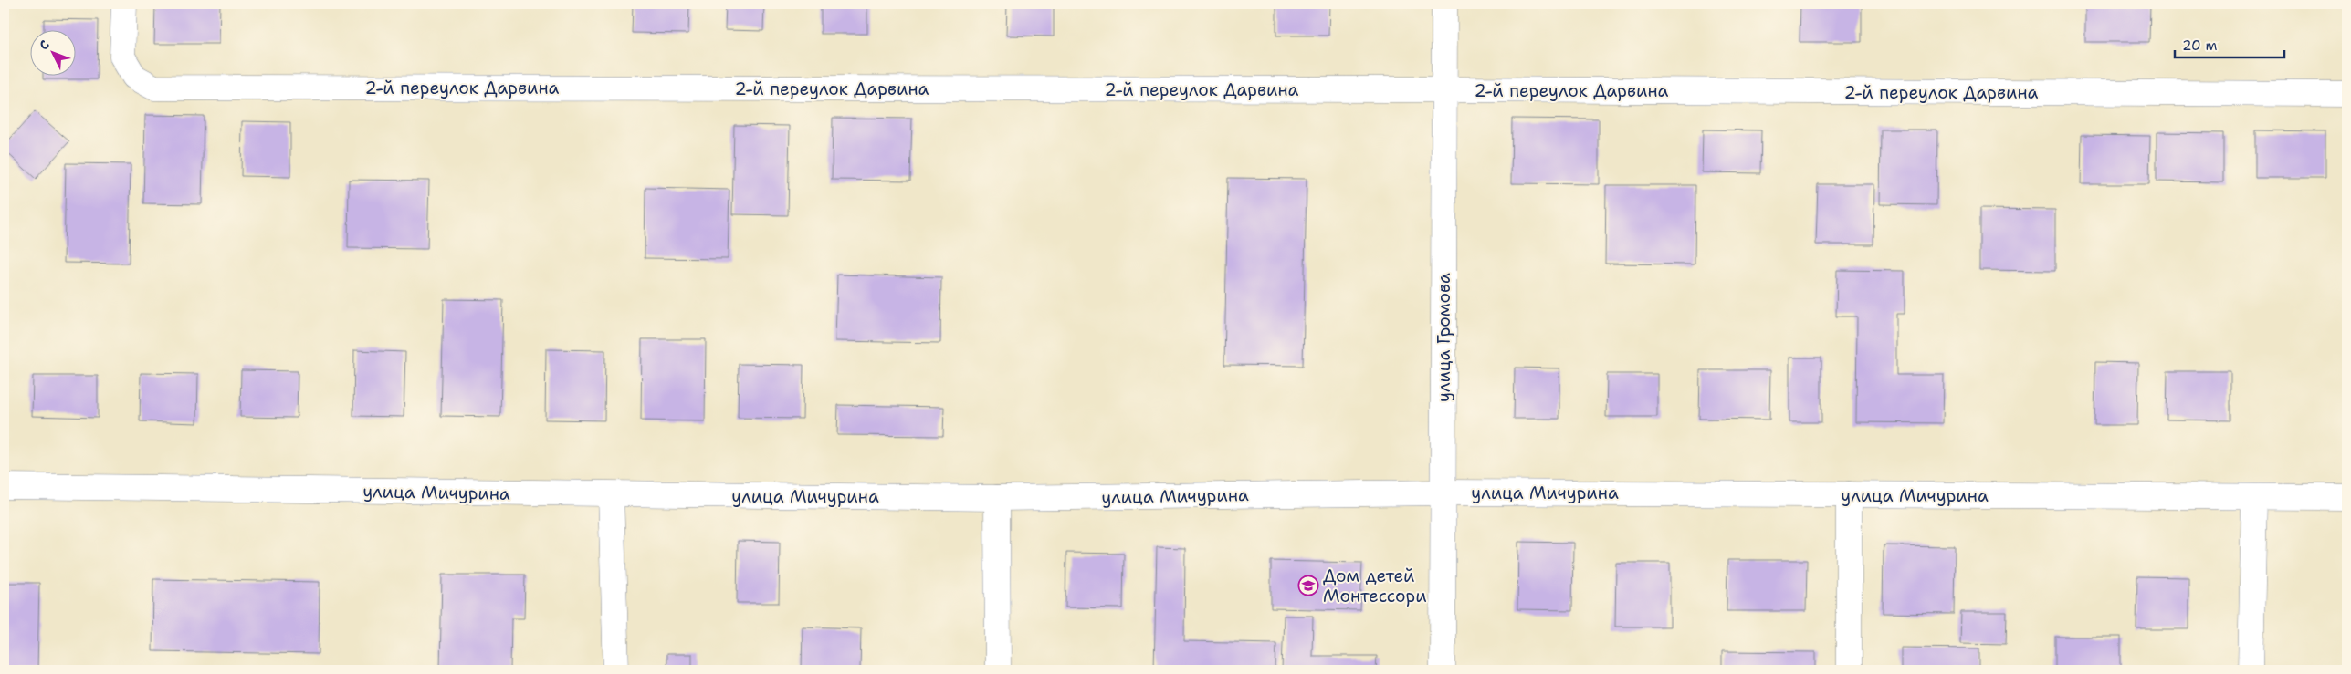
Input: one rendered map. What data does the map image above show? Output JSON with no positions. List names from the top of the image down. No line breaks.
{"streets":{"street":["2-й переулок Дарвина","улица Громова","улица Мичурина"]},"crossings":[["2-й переулок Дарвина","улица Громова"],["улица Громова","улица Мичурина"]],"places":{"school or university":["Дом детей Монтессори"]},"scale_bar":"20 m","north":"top left"}
